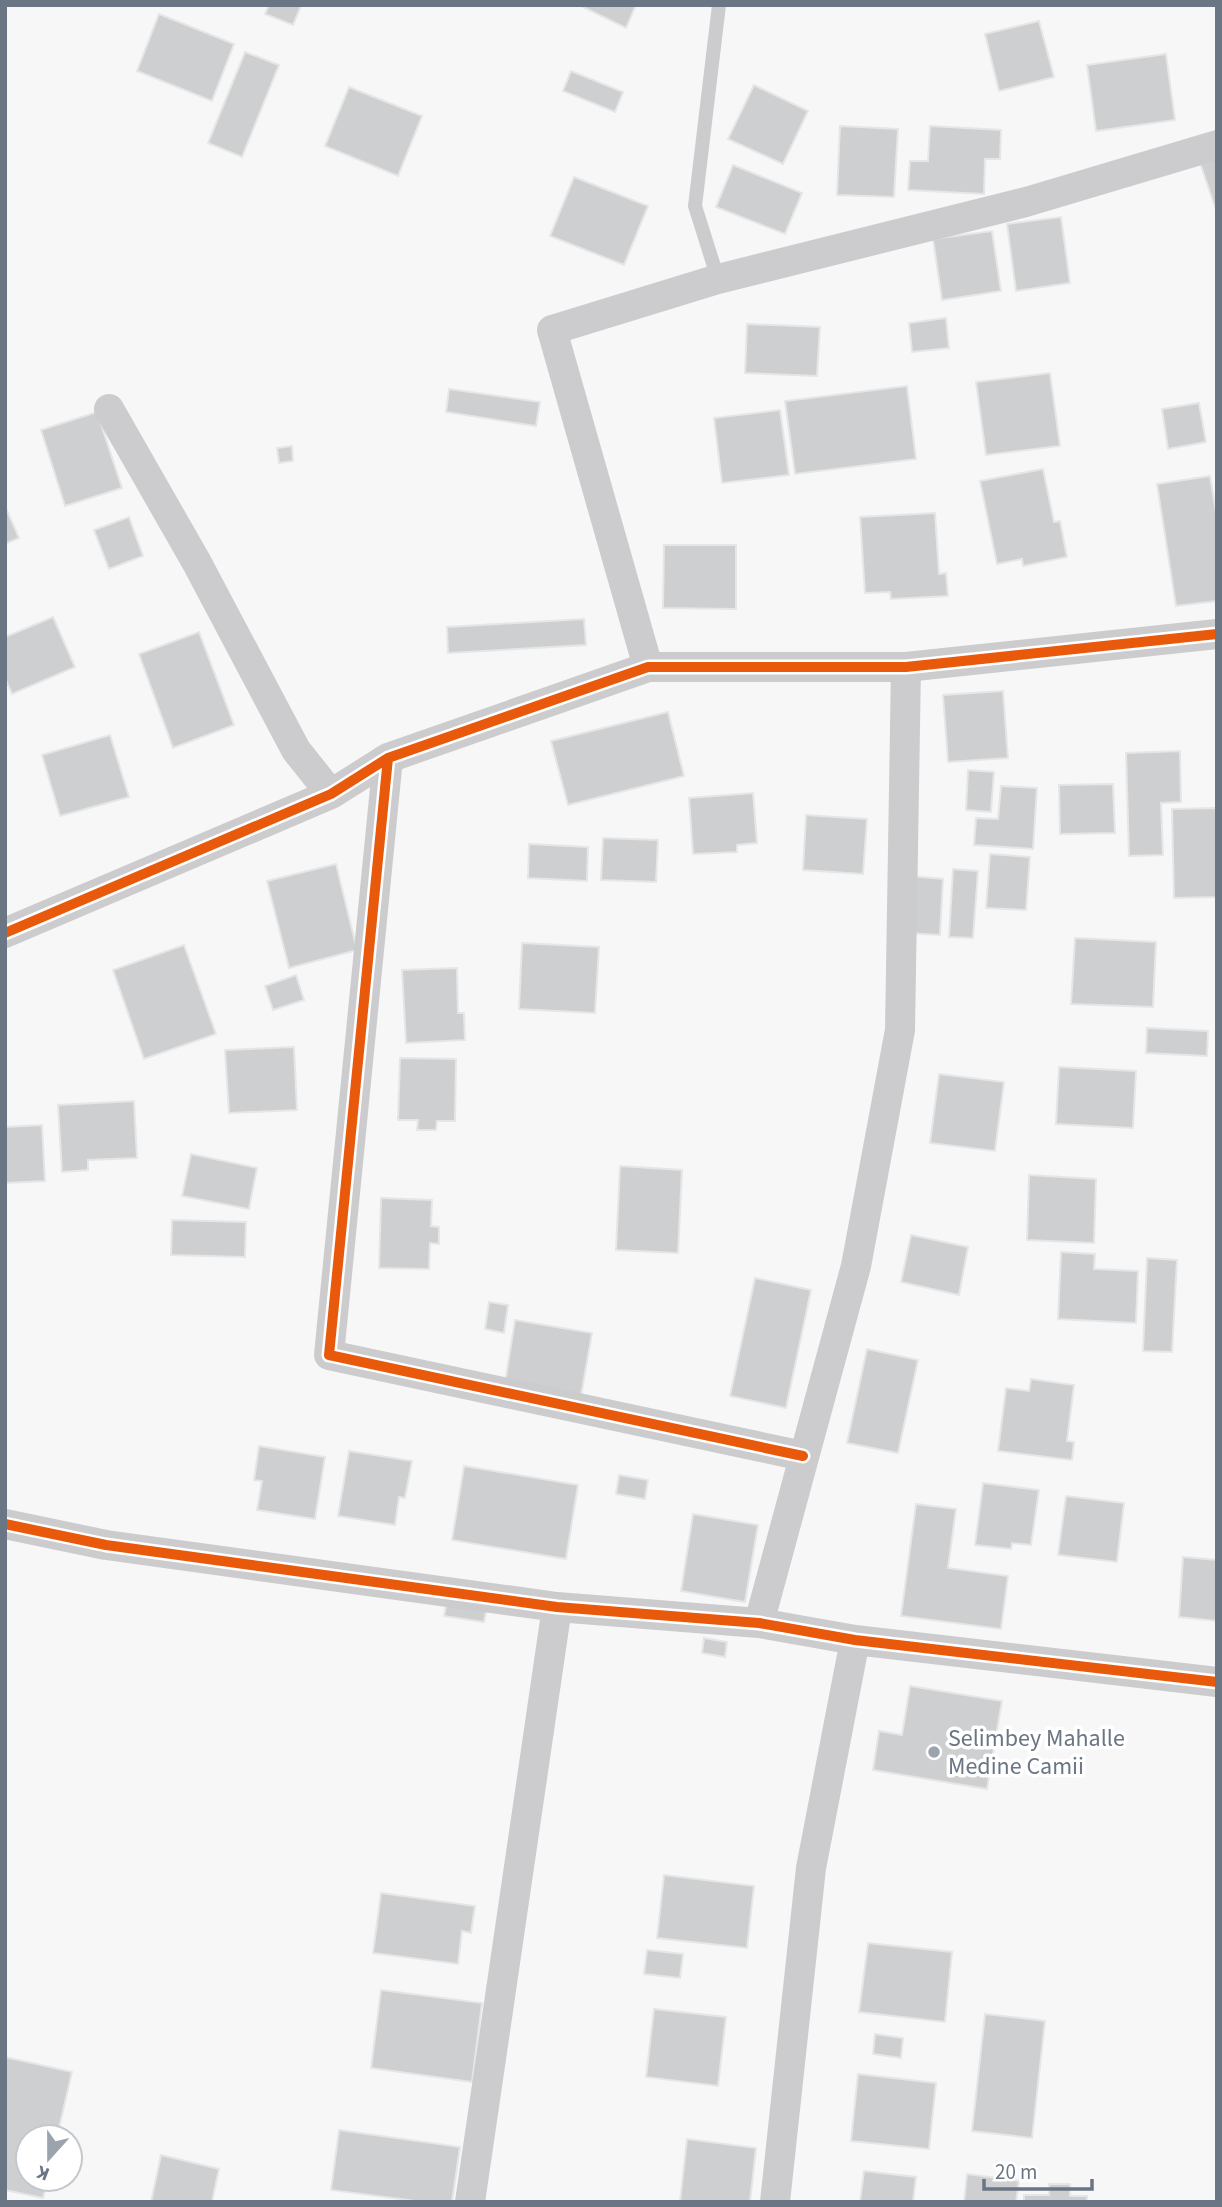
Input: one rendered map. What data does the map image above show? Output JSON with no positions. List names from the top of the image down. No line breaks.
{"places":["Selimbey Mahalle Medine Camii"],"scale_bar":"20 m","north":"bottom"}
